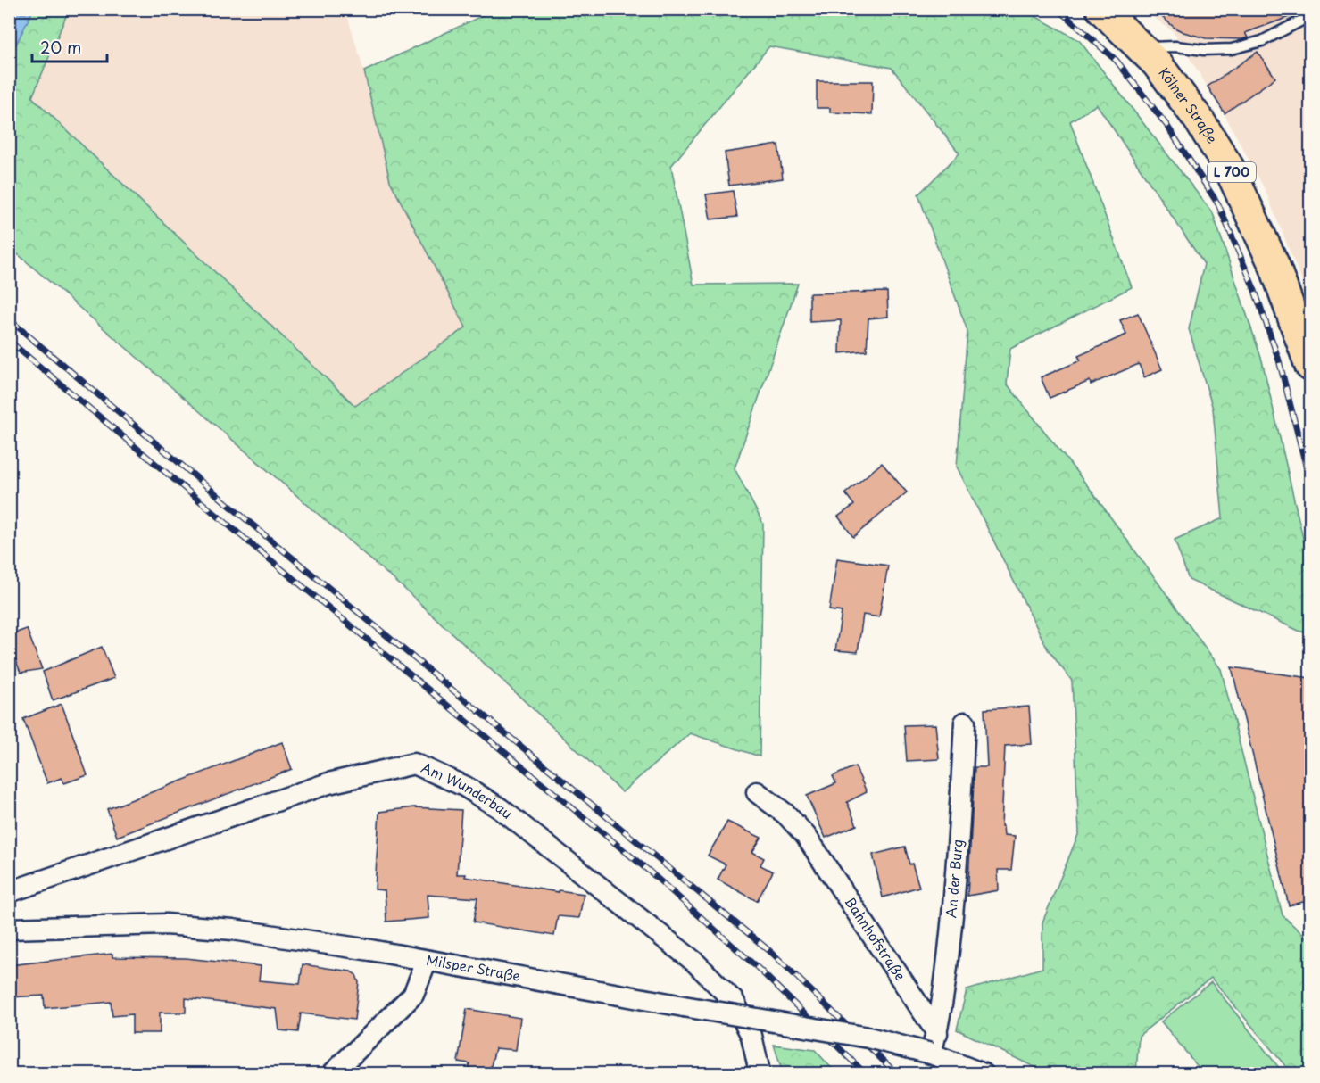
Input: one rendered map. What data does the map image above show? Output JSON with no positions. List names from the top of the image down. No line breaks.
{"streets":{"main road":["Kölner Straße","L 700"],"street":["Am Wunderbau","An der Burg","Bahnhofstraße","Milsper Straße"]},"crossings":[["An der Burg","Bahnhofstraße"]],"scale_bar":"20 m"}
